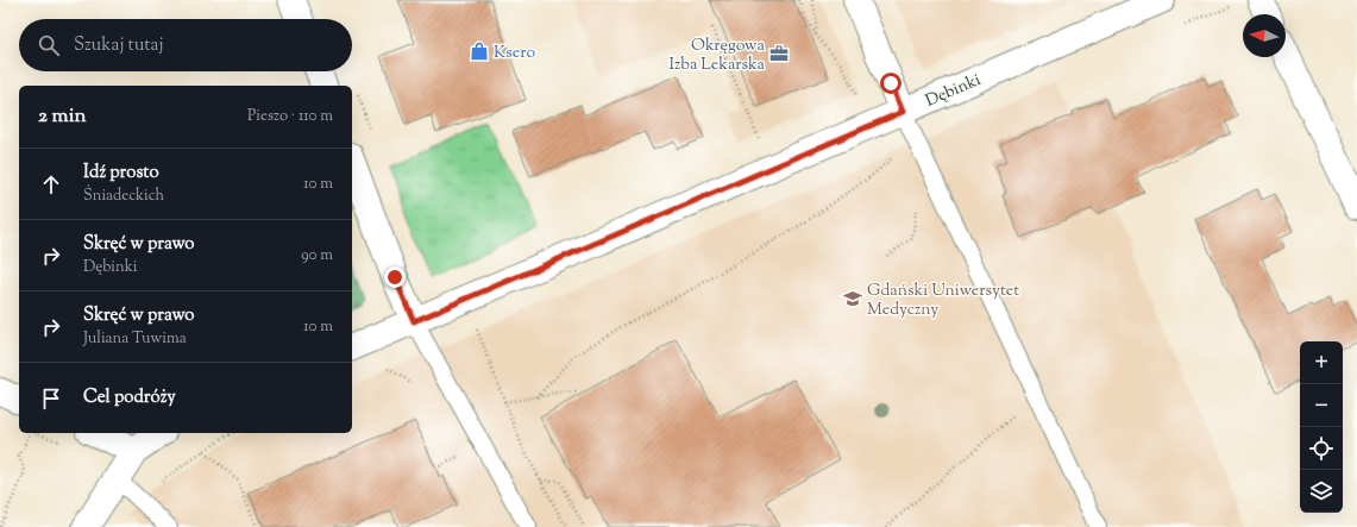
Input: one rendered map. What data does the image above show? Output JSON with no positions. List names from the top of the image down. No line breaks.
{"streets":{"street":["Dębinki"]},"places":{"shop":["Ksero"],"office":["Okręgowa Izba Lekarska"],"school or university":["Gdański Uniwersytet Medyczny"]},"north":"left","page":{"search":"Szukaj tutaj","heading":["2 min","Pieszo · 110 m"],"list":[["Idź prosto","Śniadeckich","10 m"],["Skręć w prawo","Dębinki","90 m"],["Skręć w prawo","Juliana Tuwima","10 m"],"Cel podróży"],"map_buttons":["+","−"]}}
